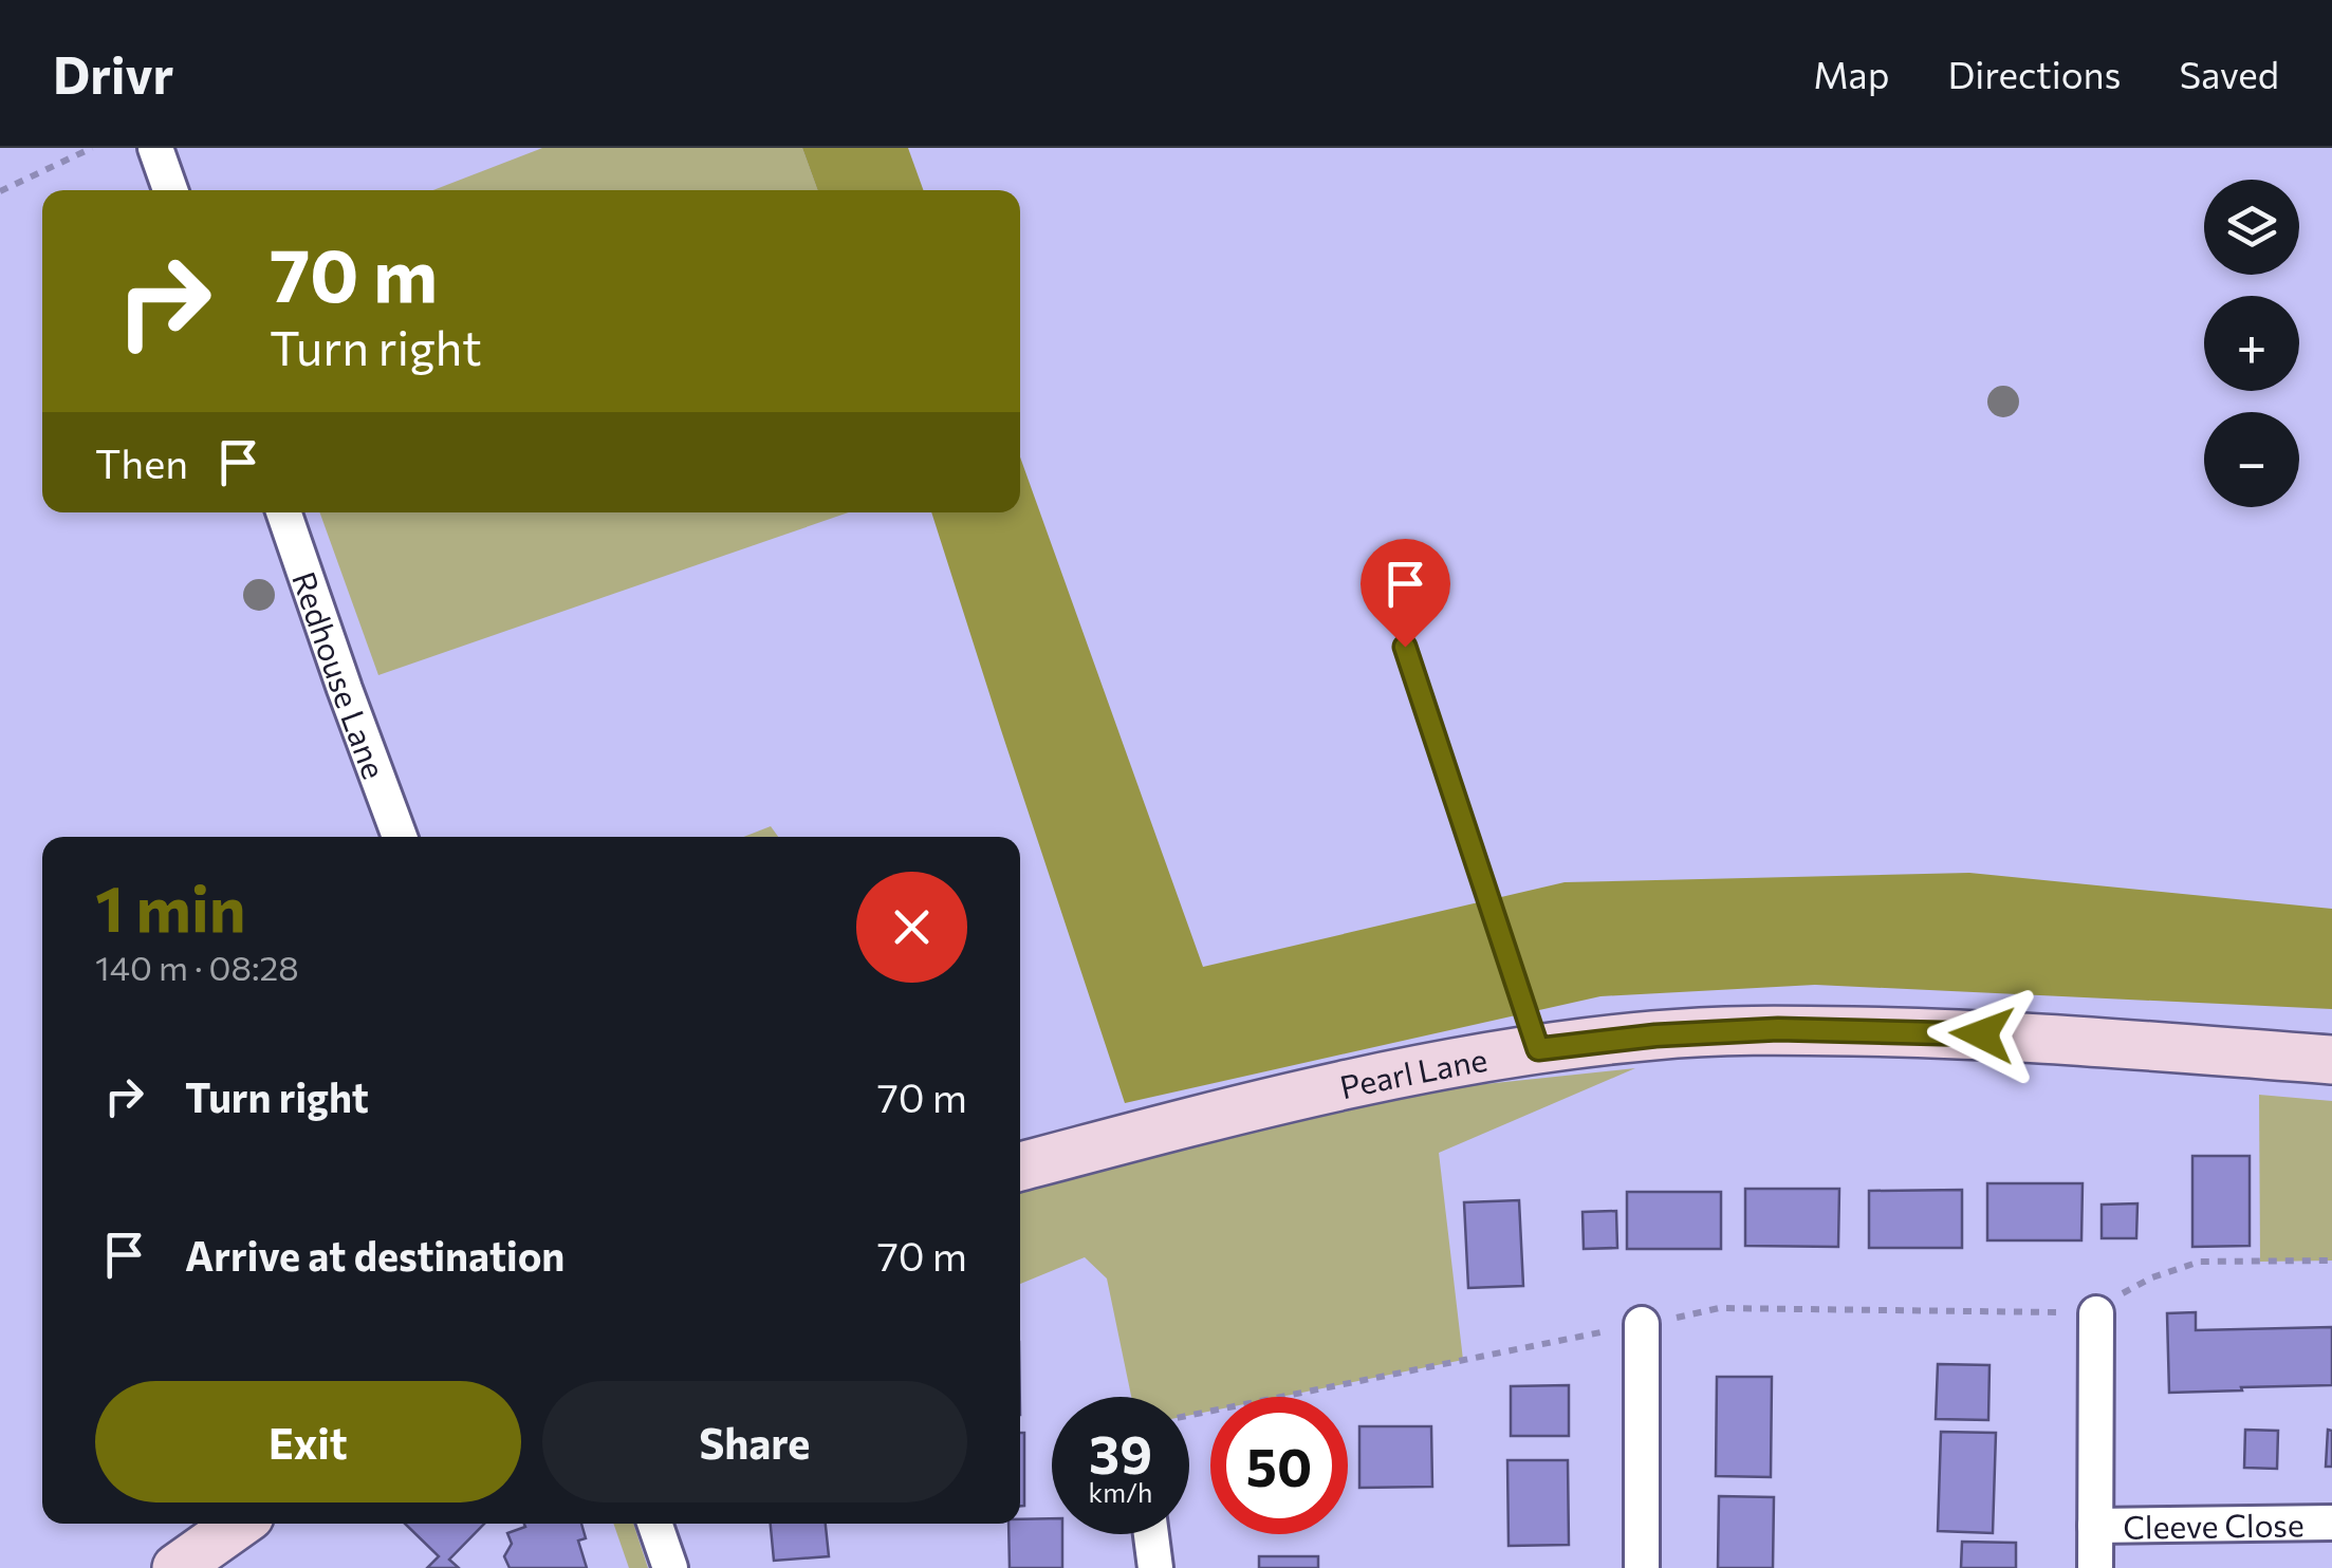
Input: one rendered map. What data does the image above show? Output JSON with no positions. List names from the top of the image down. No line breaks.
{"streets":{"main road":["Pearl Lane"],"street":["Redhouse Lane","Cleeve Close"]},"page":{"header":"Drivr","nav":["Map","Directions","Saved"],"map_buttons":["+","−"],"turn":["70 m","Turn right"],"then":"Then","heading":["1 min","140 m · 08:28"],"list":[{"name":"Turn right","value":"70 m"},{"name":"Arrive at destination","value":"70 m"}],"buttons":["Exit","Share"],"speed":"39 km/h","limit":"50"}}
